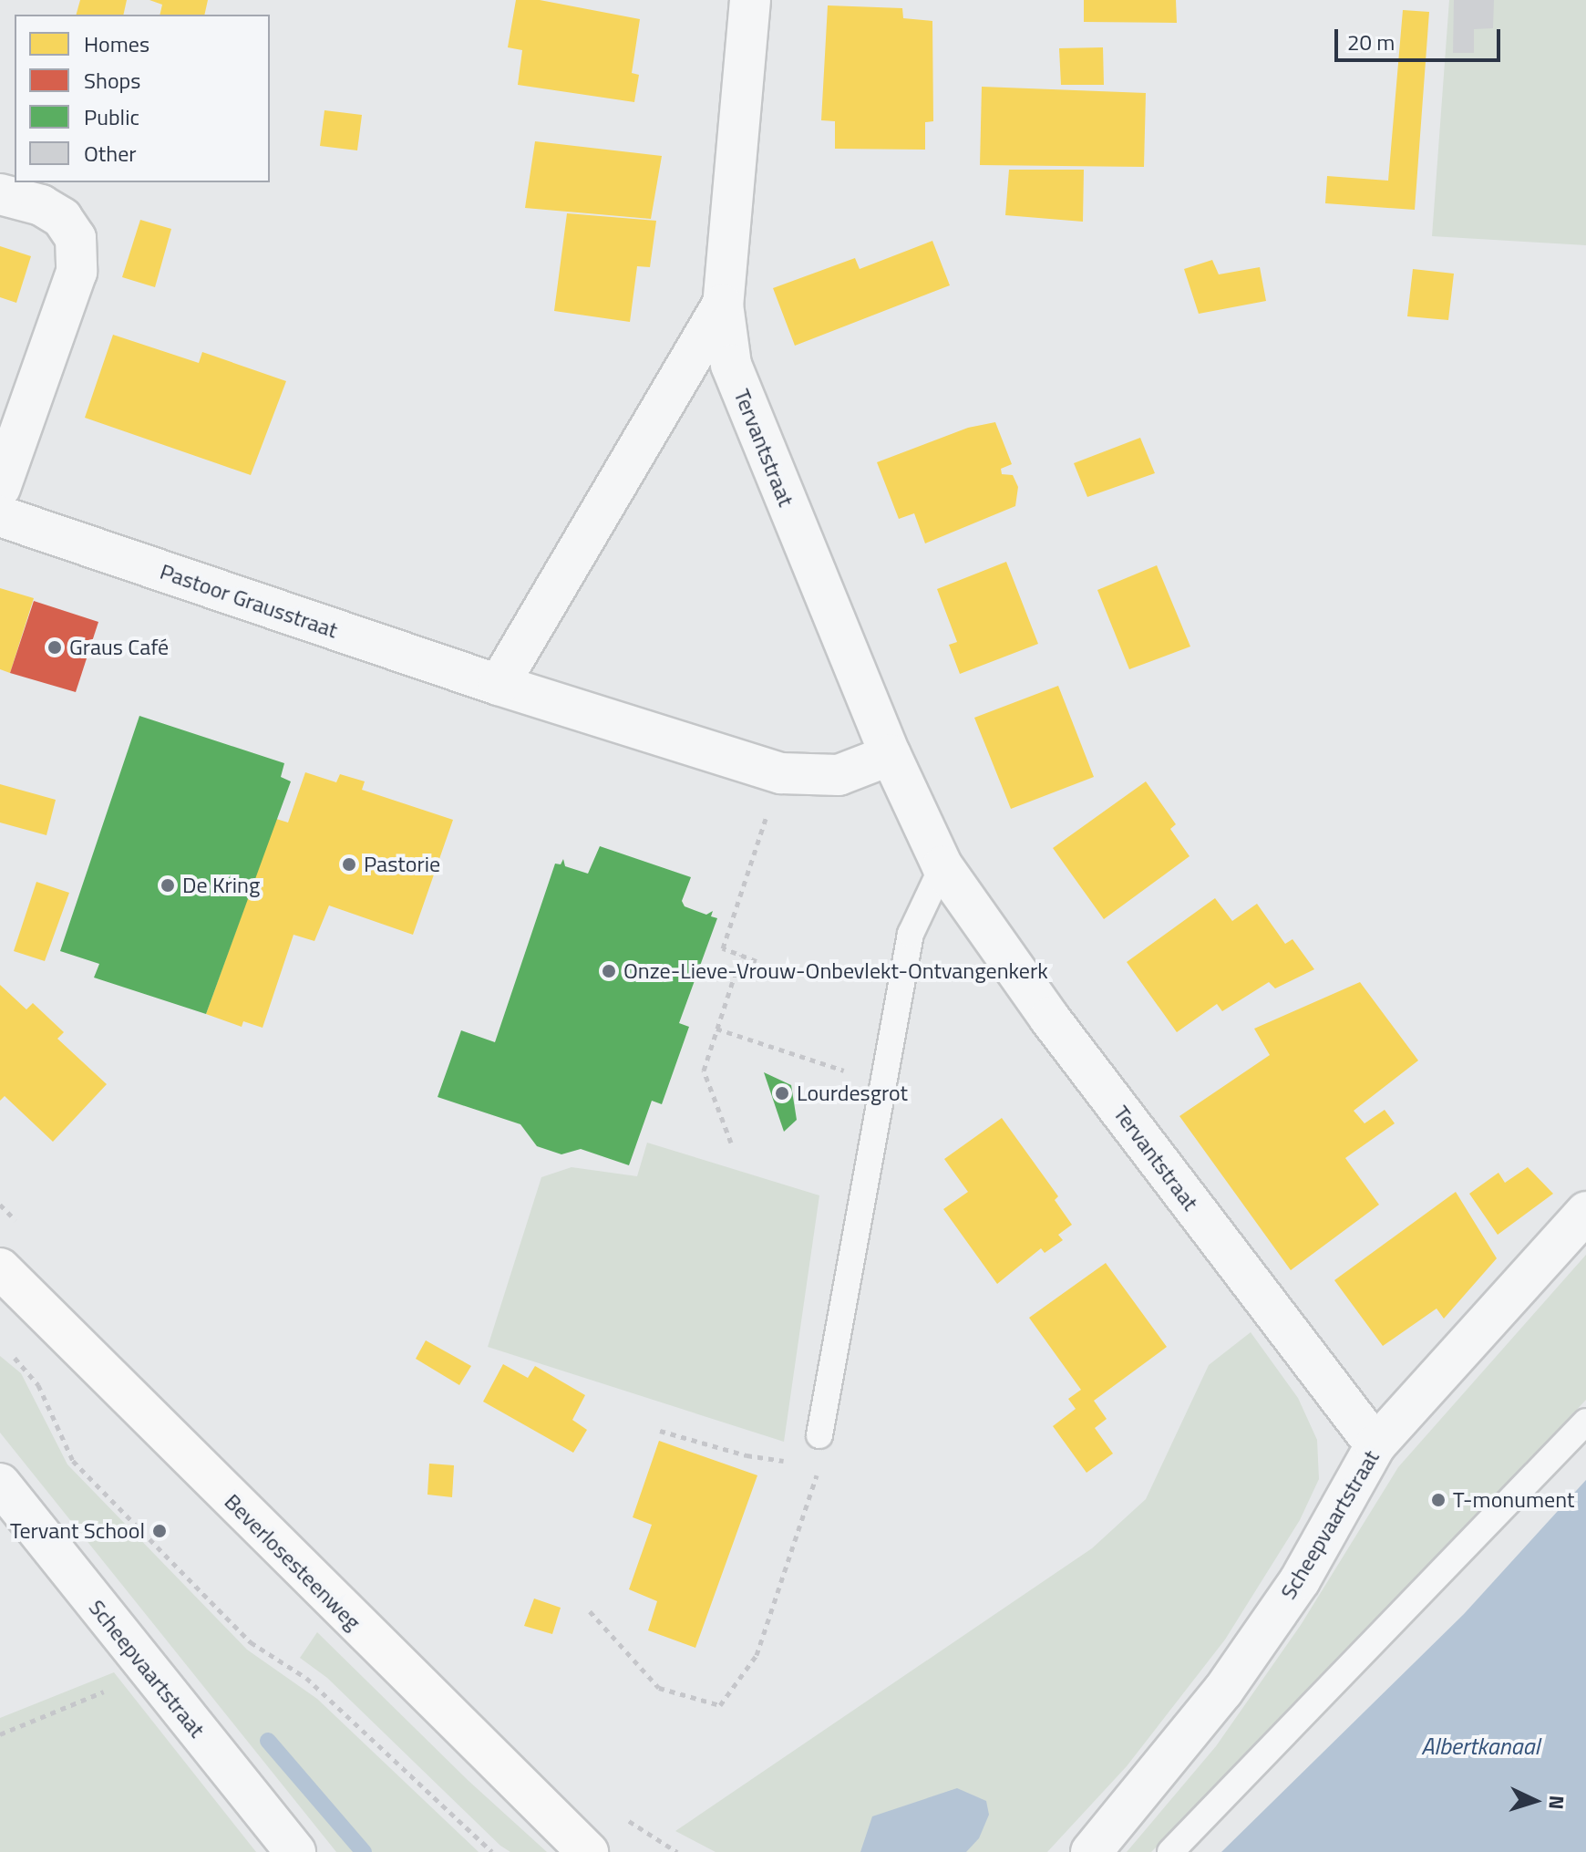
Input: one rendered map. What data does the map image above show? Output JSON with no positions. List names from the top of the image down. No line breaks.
{"streets":{"street":["Tervantstraat","Pastoor Grausstraat","Scheepvaartstraat","Beverlosesteenweg"]},"crossings":[["Tervantstraat","Pastoor Grausstraat"],["Tervantstraat","Scheepvaartstraat"]],"water":["Albertkanaal"],"places":["Graus Café","Pastorie","De Kring","Onze-Lieve-Vrouw-Onbevlekt-Ontvangenkerk","Lourdesgrot","T-monument","Tervant School"],"legend":["Homes","Shops","Public","Other"],"scale_bar":"20 m","north":"right"}
